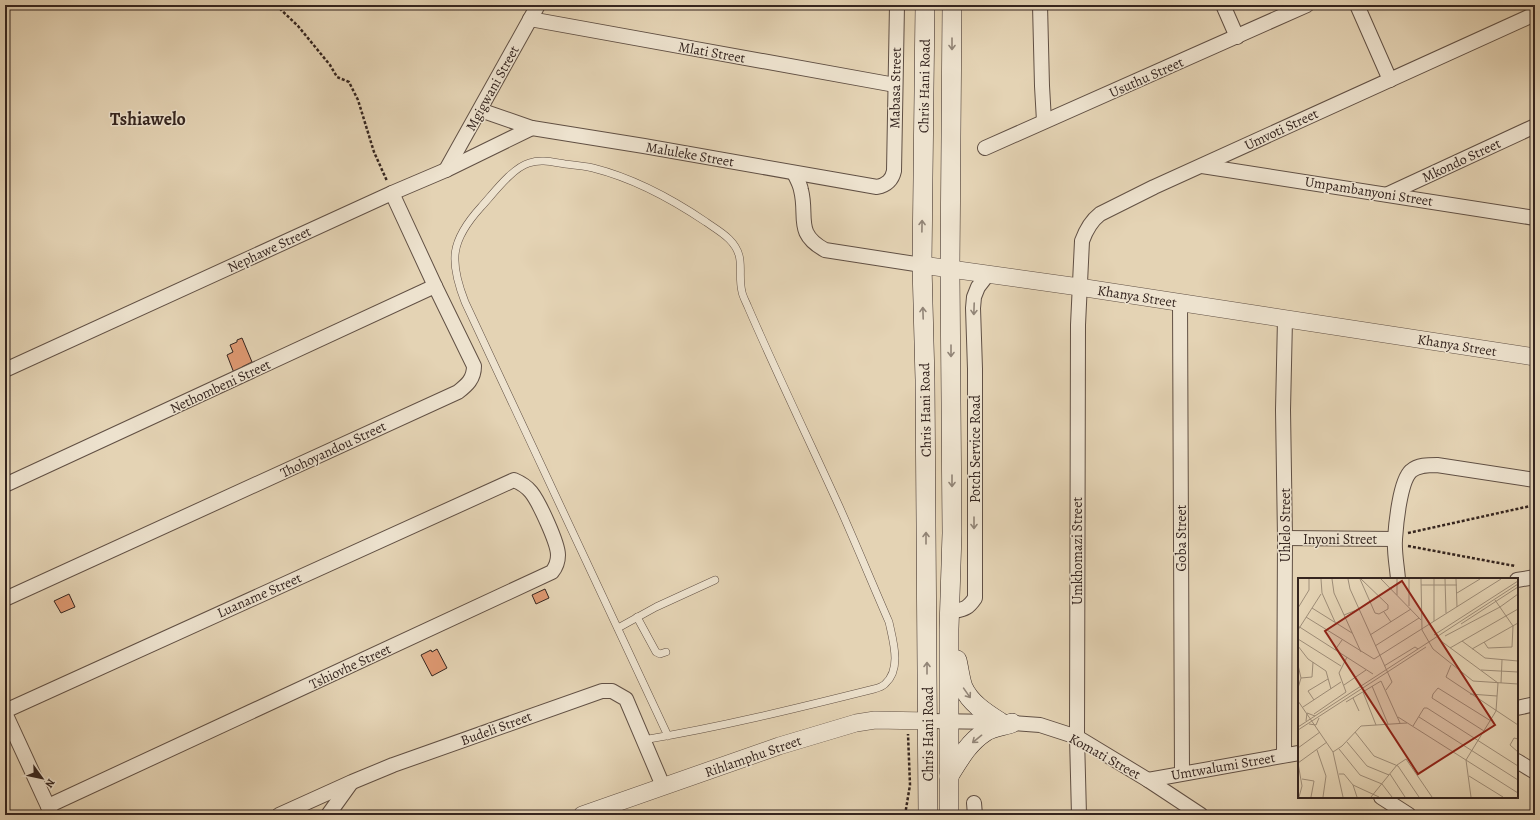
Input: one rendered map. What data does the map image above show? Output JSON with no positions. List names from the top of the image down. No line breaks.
{"streets":{"main road":["Chris Hani Road"],"street":["Mlati Street","Usuthu Street","Mgigwani Street","Mabasa Street","Umvoti Street","Maluleke Street","Mkondo Street","Umpambanyoni Street","Nephawe Street","Khanya Street","Nethombeni Street","Thohoyandou Street","Potch Service Road","Uhlelo Street","Goba Street","Inyoni Street","Umkhomazi Street","Luaname Street","Tshiovhe Street","Budeli Street","Rihlamphu Street","Komati Street","Umtwalumi Street"]},"crossings":[["Mlati Street","Mgigwani Street"],["Mlati Street","Mabasa Street"],["Chris Hani Road","Khanya Street"],["Chris Hani Road","Potch Service Road"],["Chris Hani Road","Rihlamphu Street"],["Chris Hani Road","Komati Street"],["Mgigwani Street","Maluleke Street"],["Mgigwani Street","Nephawe Street"],["Mabasa Street","Maluleke Street"],["Umvoti Street","Umpambanyoni Street"],["Umvoti Street","Khanya Street"],["Umvoti Street","Umkhomazi Street"],["Maluleke Street","Nephawe Street"],["Maluleke Street","Khanya Street"],["Mkondo Street","Umpambanyoni Street"],["Nephawe Street","Thohoyandou Street"],["Khanya Street","Potch Service Road"],["Khanya Street","Uhlelo Street"],["Khanya Street","Goba Street"],["Khanya Street","Umkhomazi Street"],["Nethombeni Street","Thohoyandou Street"],["Uhlelo Street","Inyoni Street"],["Uhlelo Street","Umtwalumi Street"],["Goba Street","Umtwalumi Street"],["Umkhomazi Street","Komati Street"],["Luaname Street","Tshiovhe Street"],["Budeli Street","Rihlamphu Street"],["Rihlamphu Street","Komati Street"],["Komati Street","Umtwalumi Street"]],"one_way":["Potch Service Road"],"districts":["Tshiawelo"],"north":"bottom right"}
